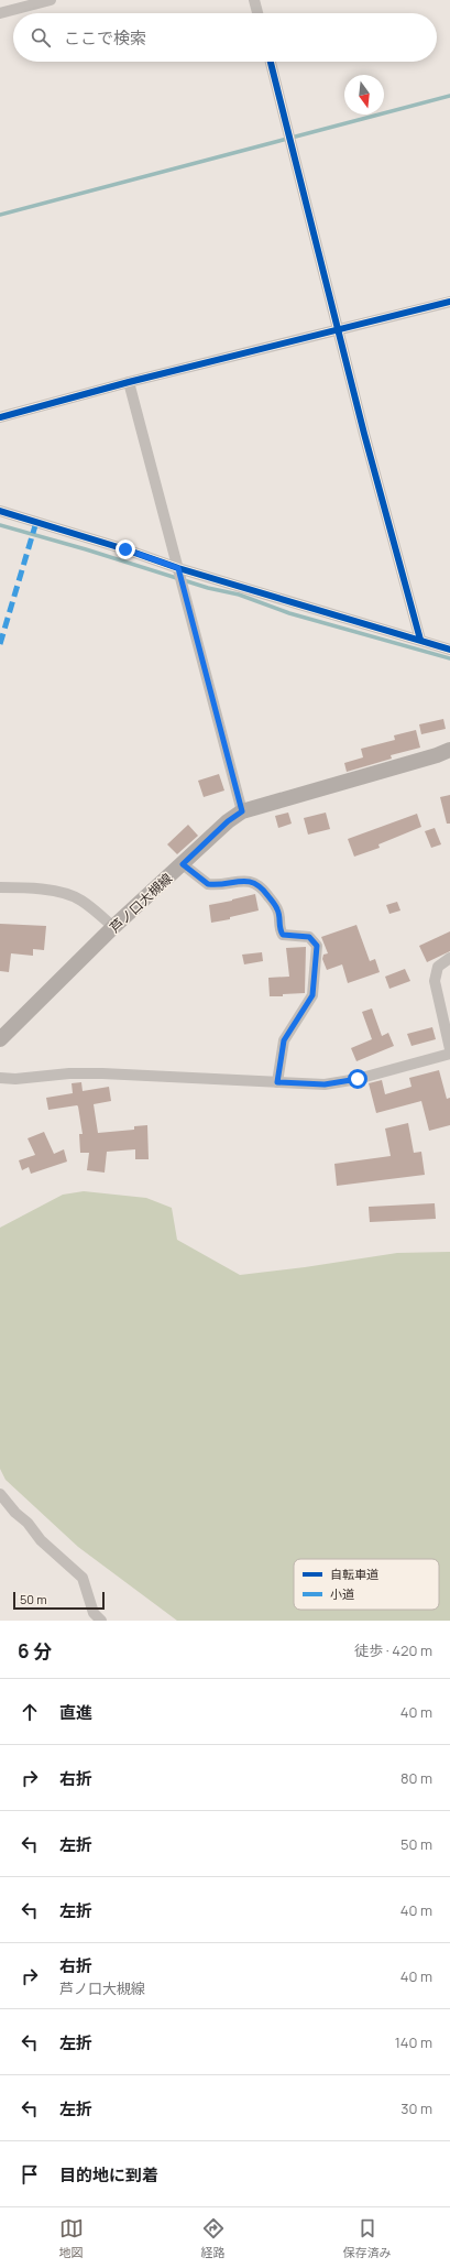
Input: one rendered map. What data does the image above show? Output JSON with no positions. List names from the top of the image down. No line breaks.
{"streets":{"main road":["芦ノ口大槻線"]},"legend":["自転車道","小道"],"scale_bar":"50 m","north":"bottom","page":{"search":"ここで検索","scale":"50 m","heading":["6 分","徒歩 · 420 m"],"list":[["直進","40 m"],["右折","80 m"],["左折","50 m"],["左折","40 m"],["右折","芦ノ口大槻線","40 m"],["左折","140 m"],["左折","30 m"],"目的地に到着"],"nav":["地図","経路","保存済み"]}}
